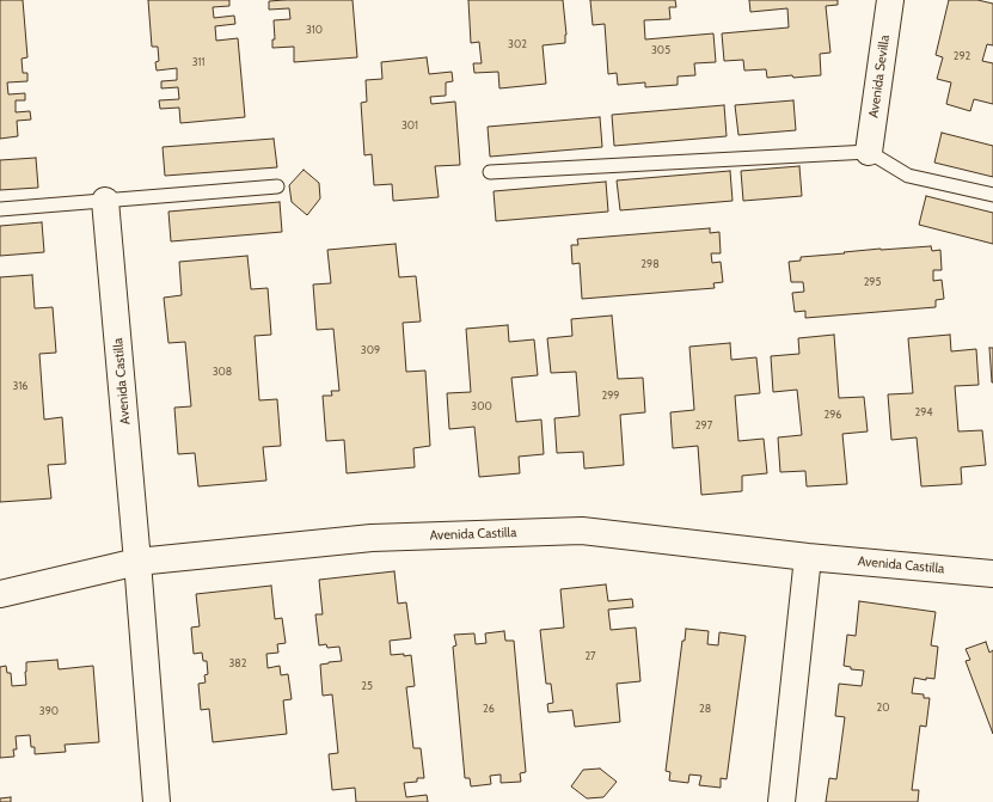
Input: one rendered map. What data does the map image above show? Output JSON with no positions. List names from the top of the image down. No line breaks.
{"streets":{"street":["Avenida Sevilla","Avenida Castilla"]},"house_numbers":["310","302","305","292","311","301","298","295","309","308","316","299","300","294","296","297","27","382","25","20","26","28","390"]}
